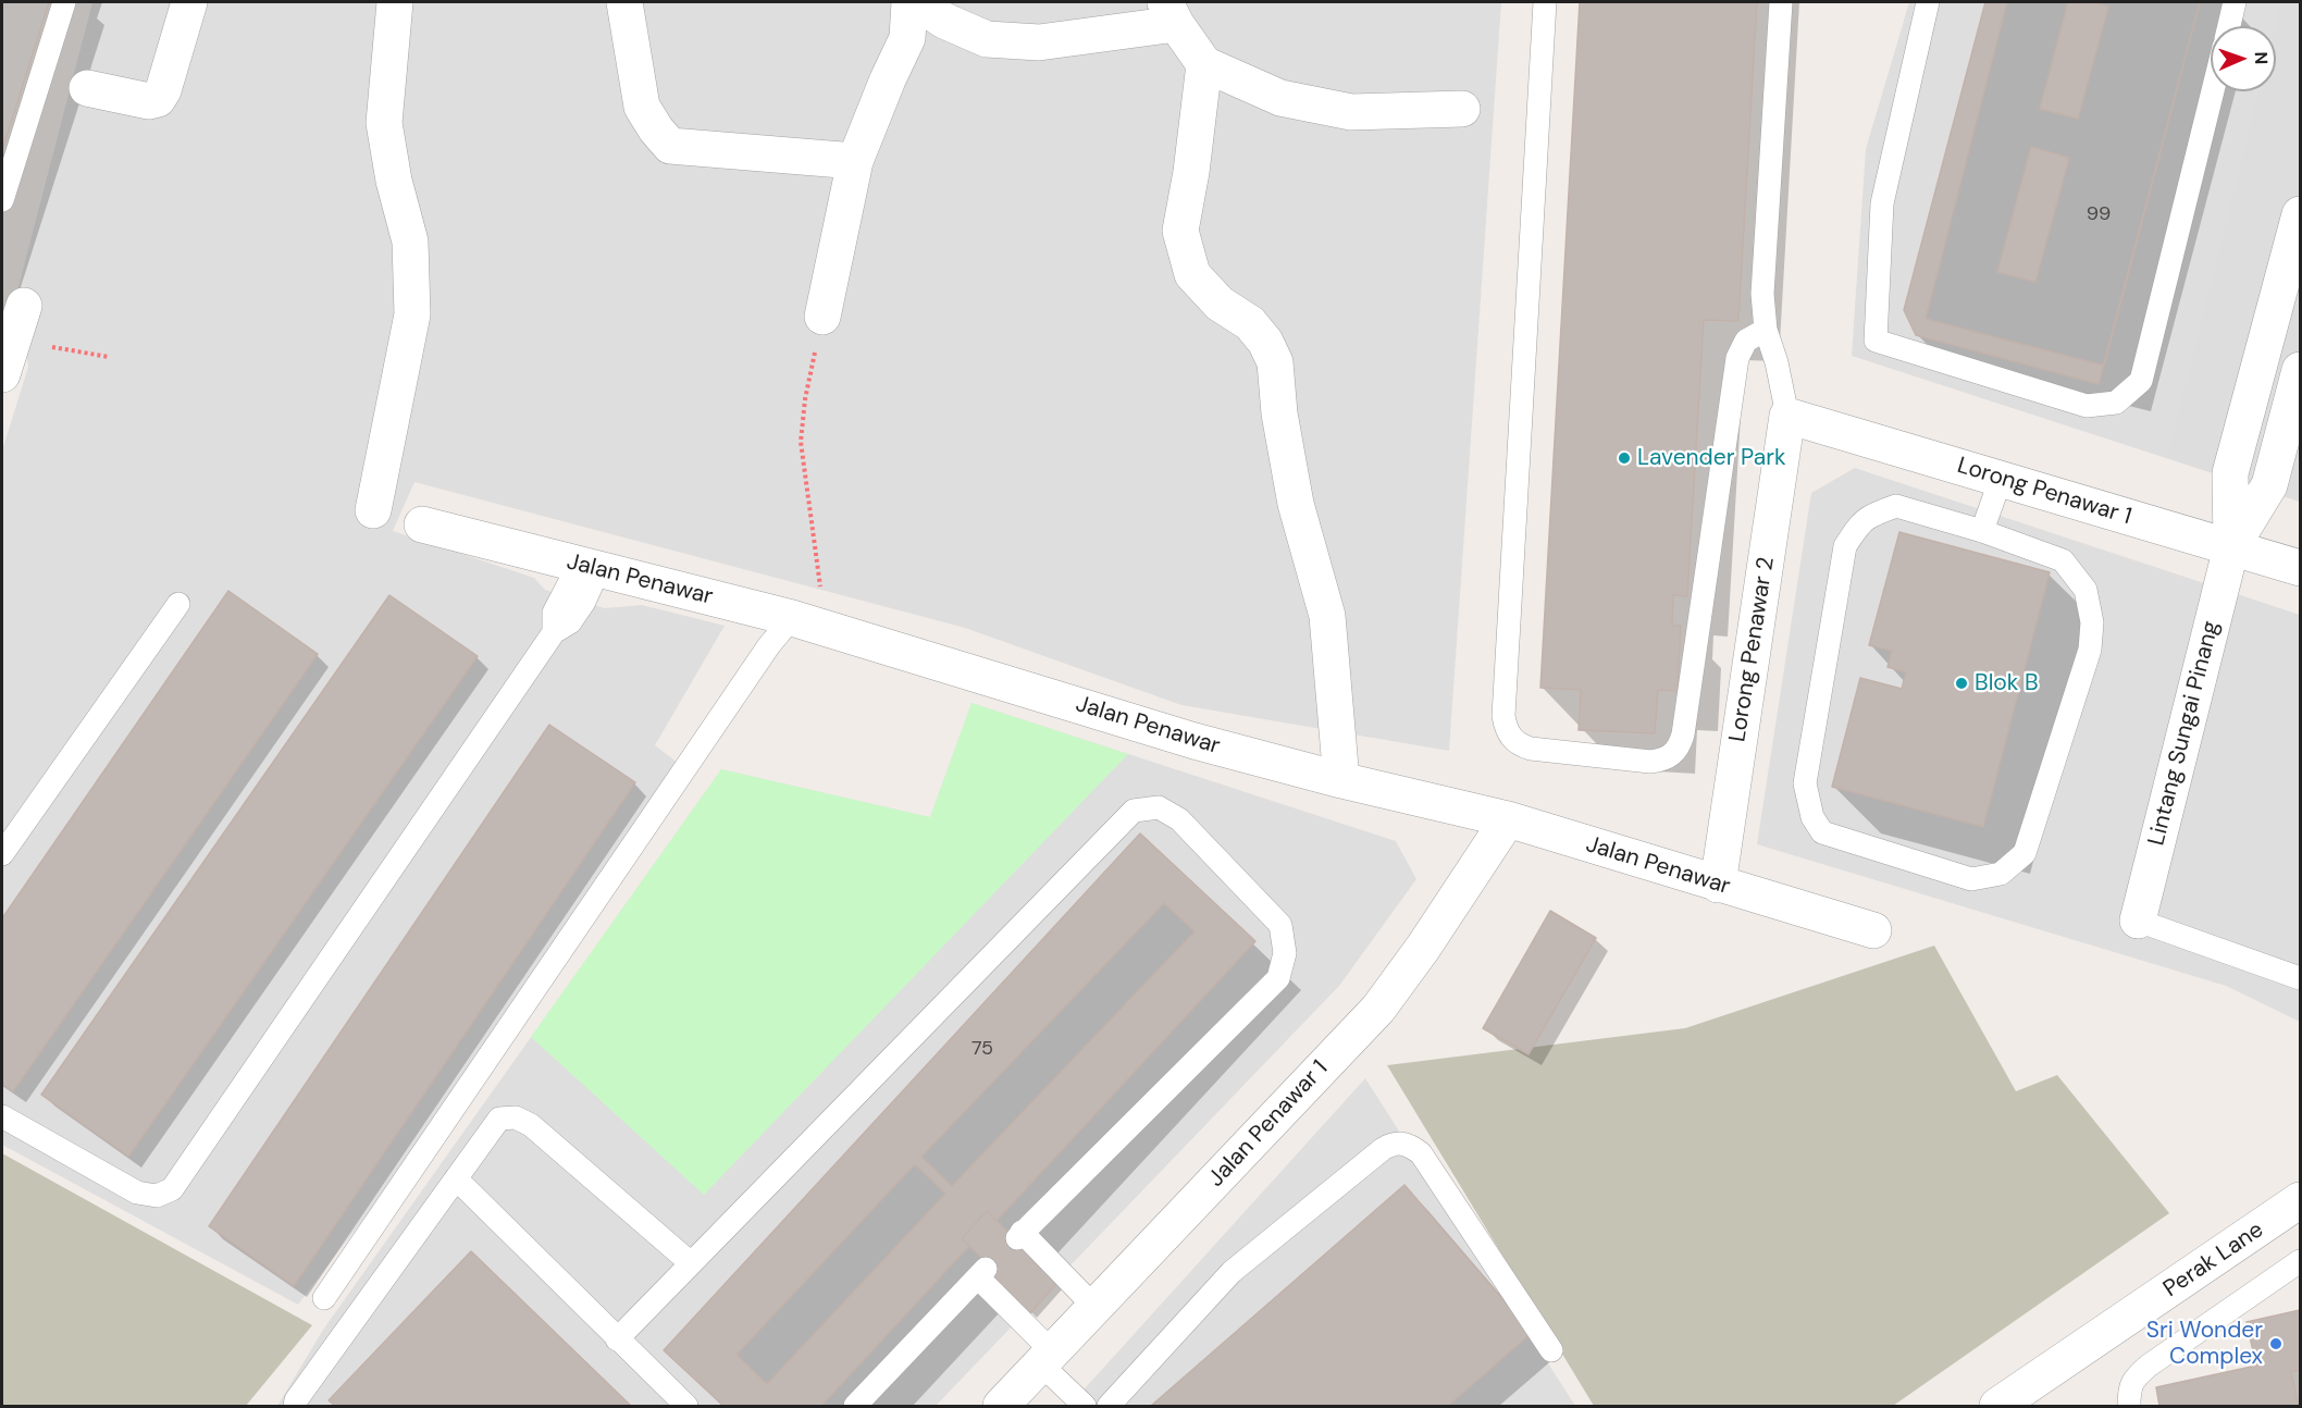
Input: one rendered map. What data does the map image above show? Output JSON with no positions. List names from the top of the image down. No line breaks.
{"streets":{"street":["Lorong Penawar 1","Jalan Penawar","Lorong Penawar 2","Lintang Sungai Pinang","Jalan Penawar 1","Perak Lane"]},"crossings":[["Lorong Penawar 1","Lorong Penawar 2"],["Lorong Penawar 1","Lintang Sungai Pinang"],["Jalan Penawar","Lorong Penawar 2"],["Jalan Penawar","Jalan Penawar 1"]],"places":["Lavender Park","Blok B","Sri Wonder Complex"],"house_numbers":["99","75"],"north":"right"}
